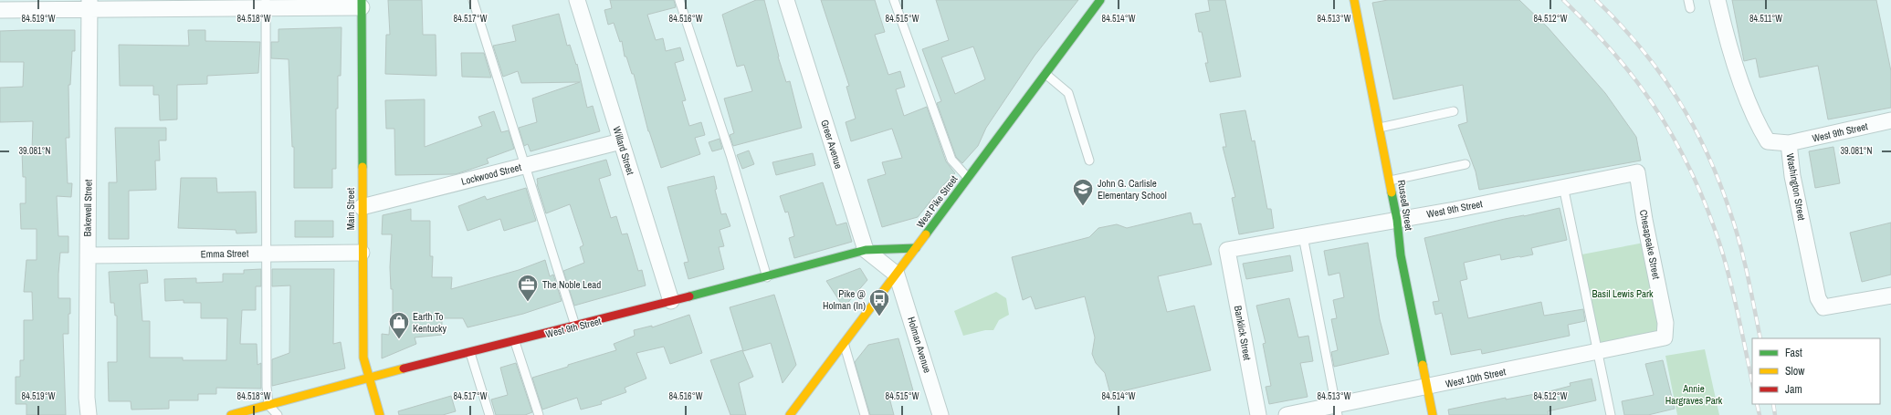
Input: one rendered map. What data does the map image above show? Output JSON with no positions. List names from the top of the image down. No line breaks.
{"streets":{"street":["West 9th Street","Greer Avenue","Willard Street","Lockwood Street","Washington Street","West Pike Street","Russell Street","Bakewell Street","Main Street","Chesapeake Street","Emma Street","Banklick Street","Holman Avenue","West 10th Street"]},"crossings":[["West 9th Street","Greer Avenue"],["West 9th Street","Willard Street"],["West 9th Street","Washington Street"],["West 9th Street","West Pike Street"],["West 9th Street","Russell Street"],["West 9th Street","Main Street"],["West 9th Street","Chesapeake Street"],["West 9th Street","Banklick Street"],["Willard Street","Lockwood Street"],["Lockwood Street","Main Street"],["West Pike Street","Holman Avenue"],["Russell Street","West 10th Street"],["Bakewell Street","Emma Street"],["Main Street","Emma Street"],["Chesapeake Street","West 10th Street"]],"parks":["Basil Lewis Park","Annie Hargraves Park"],"places":{"school or university":["John G. Carlisle Elementary School"],"office":["The Noble Lead"],"bus stop":["Pike @ Holman (In)"],"shop":["Earth To Kentucky"]},"legend":["Fast","Slow","Jam"],"coordinates":["84.519°W","84.518°W","84.517°W","84.516°W","84.515°W","84.514°W","84.513°W","84.512°W","84.511°W","39.081°N"]}
